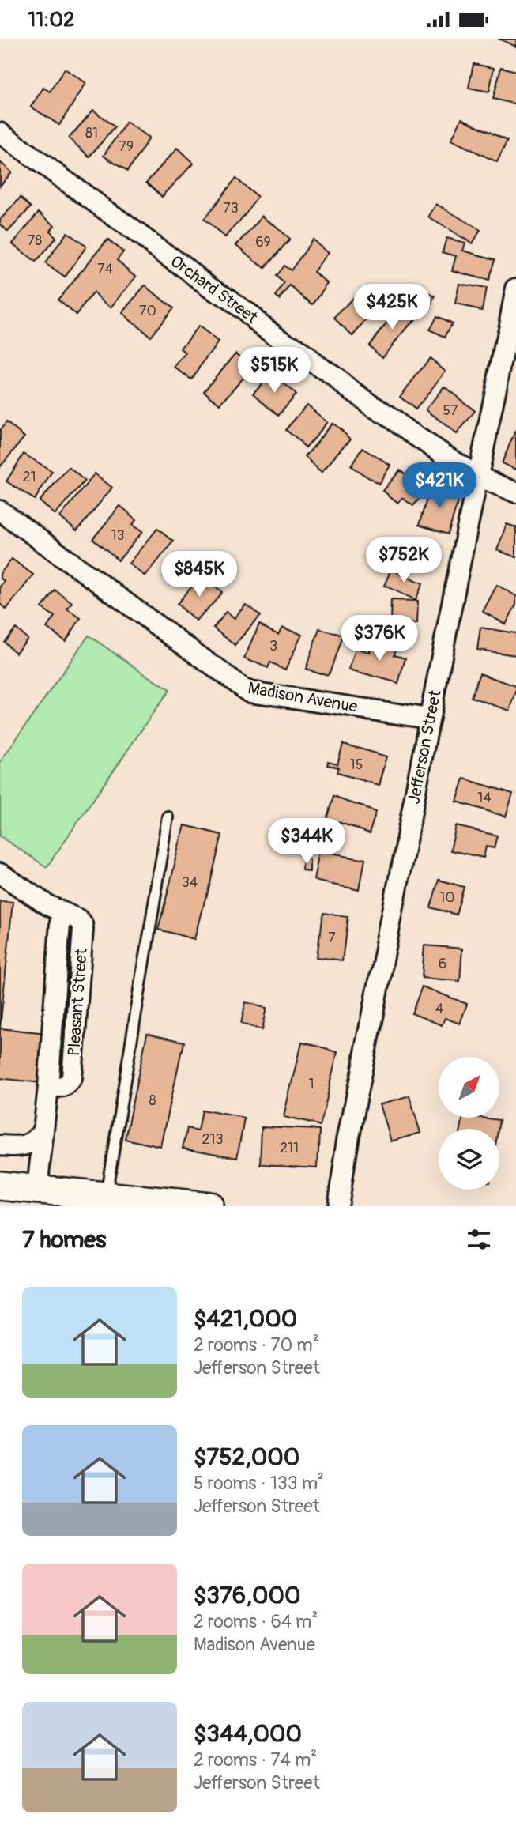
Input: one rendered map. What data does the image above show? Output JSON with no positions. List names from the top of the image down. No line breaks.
{"streets":{"street":["Orchard Street","Madison Avenue","Jefferson Street","Pleasant Street"]},"crossings":[["Orchard Street","Jefferson Street"],["Madison Avenue","Jefferson Street"]],"house_numbers":["81","79","73","78","69","74","70","57","21","13","3","15","14","34","10","7","6","4","1","8","213","211"],"north":"top right","page":{"status":"11:02","price":["$425K","$515K","$421K","$752K","$845K","$376K","$344K"],"heading":"7 homes","list":[{"name":"$421,000","note":"2 rooms · 70 m² · Jefferson Street"},{"name":"$752,000","note":"5 rooms · 133 m² · Jefferson Street"},{"name":"$376,000","note":"2 rooms · 64 m² · Madison Avenue"},{"name":"$344,000","note":"2 rooms · 74 m² · Jefferson Street"}]}}
